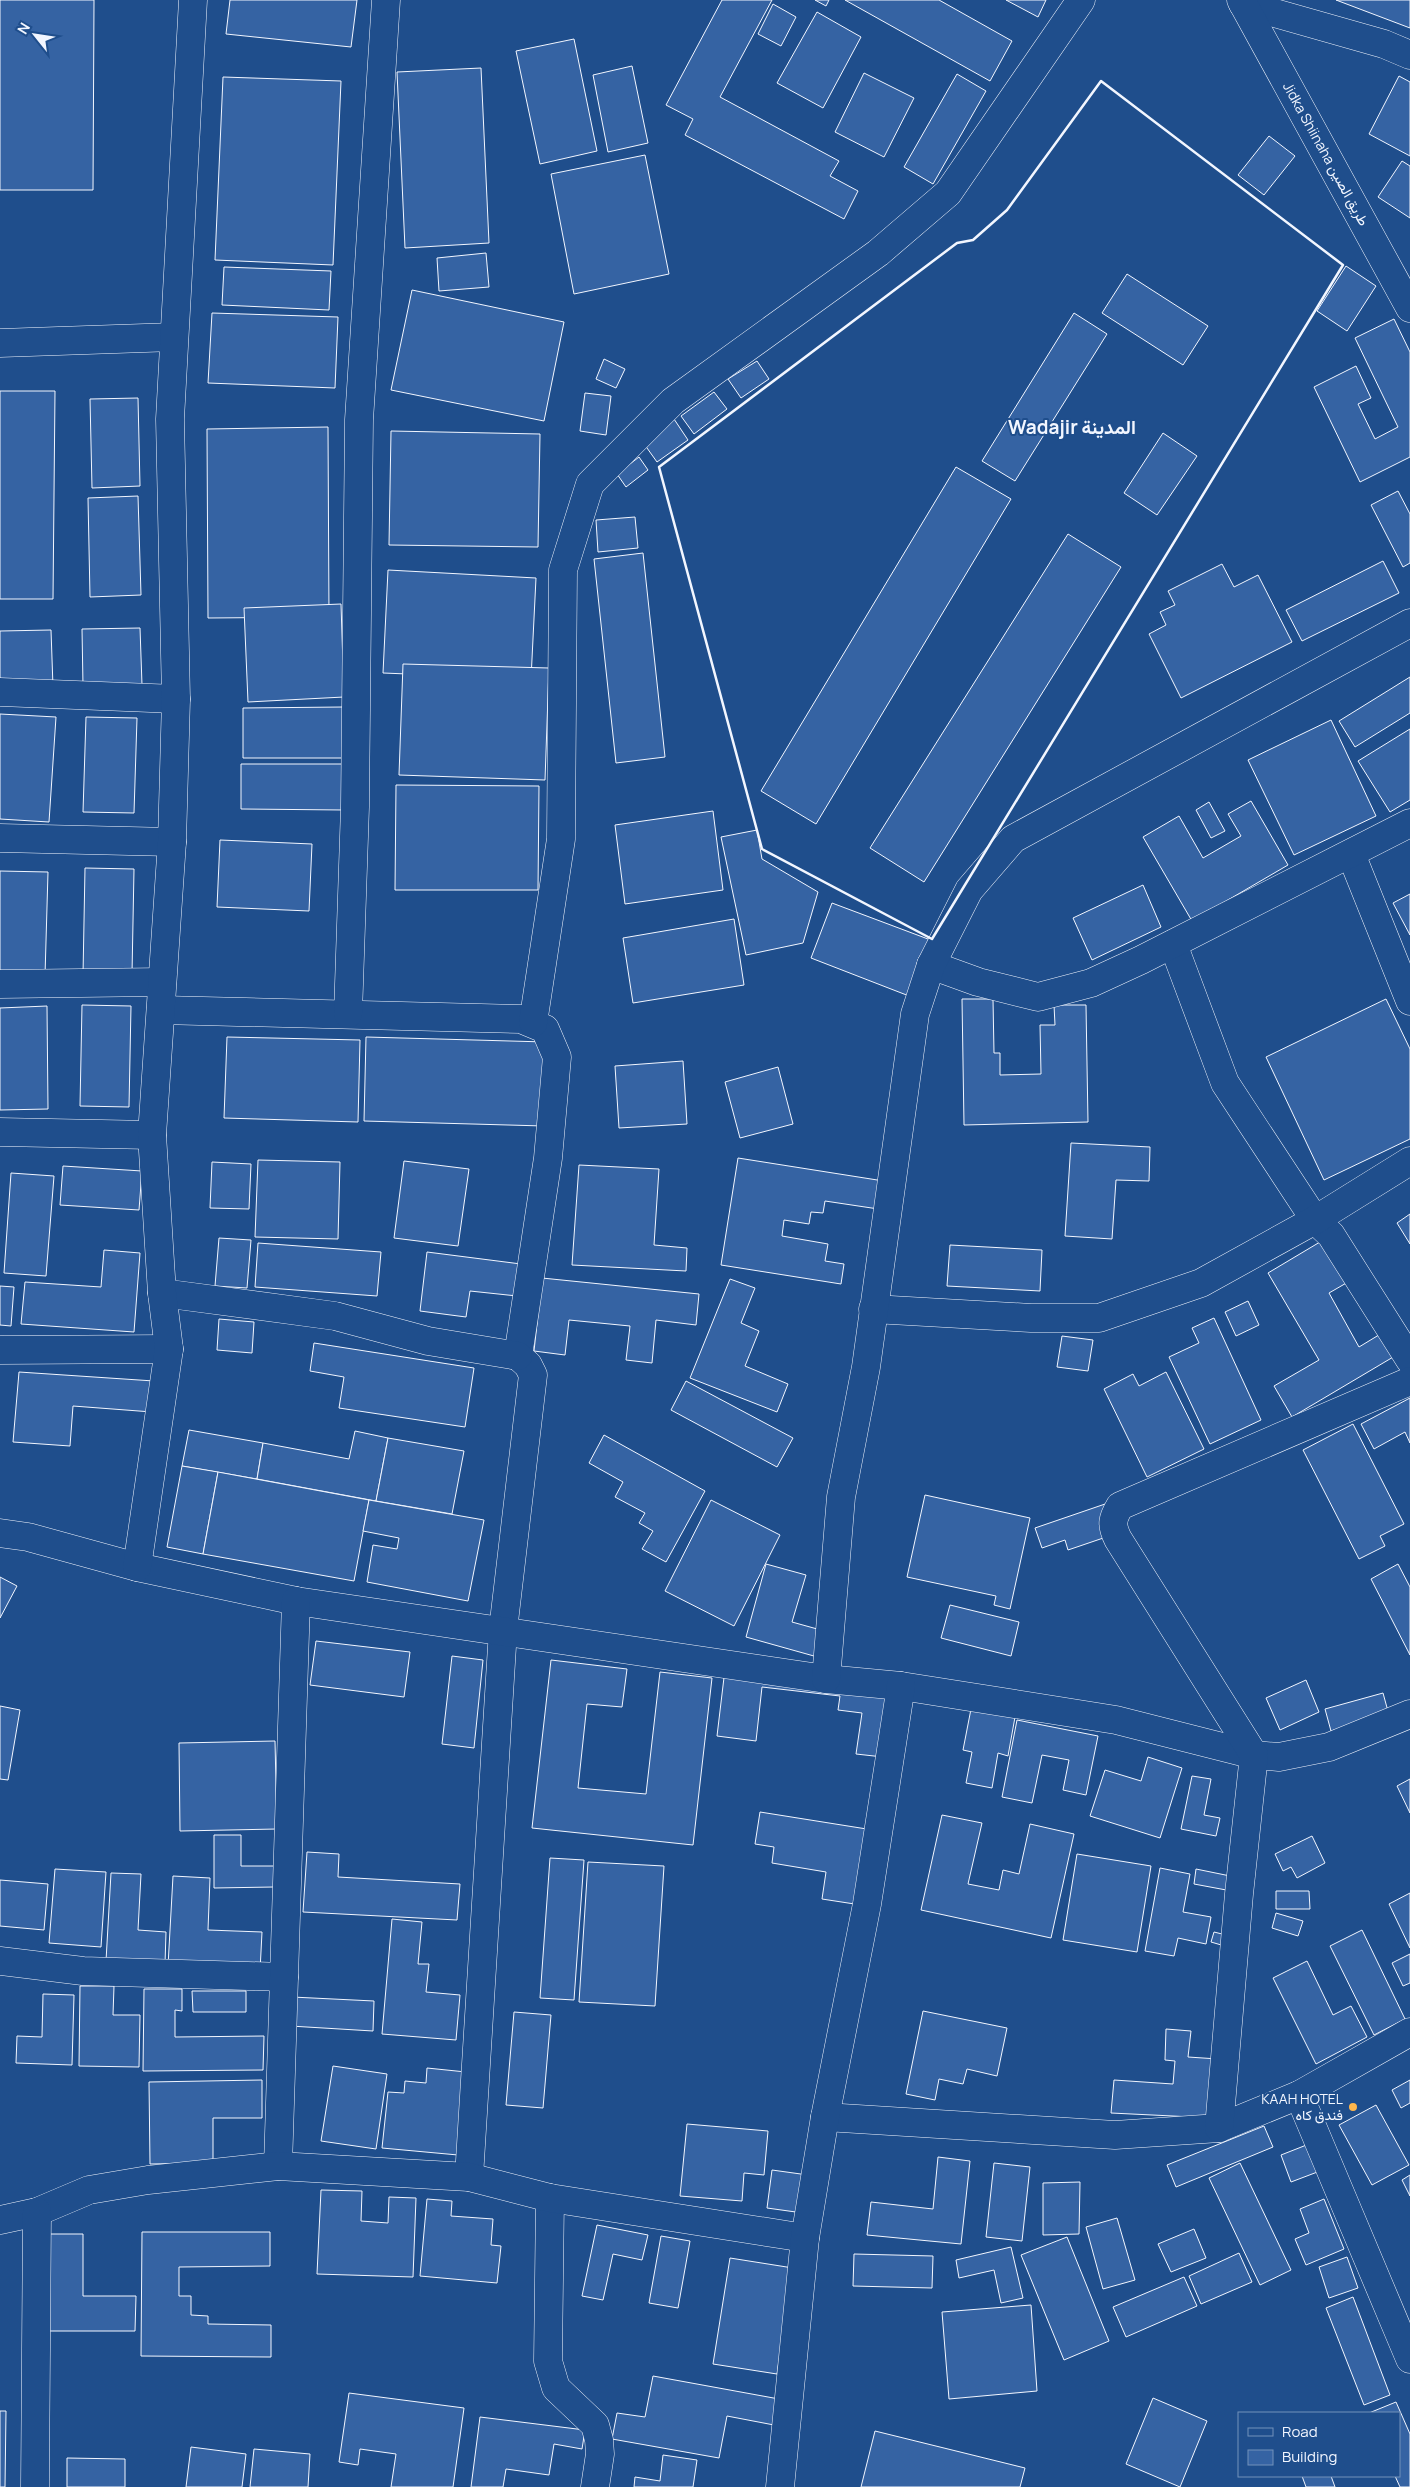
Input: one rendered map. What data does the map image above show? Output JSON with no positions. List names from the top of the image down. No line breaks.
{"streets":{"street":["Jidka Shiinaha طريق الصين"]},"districts":["Wadajir المدينة"],"places":["KAAH HOTEL فندق كاه"],"legend":["Road","Building"],"north":"top left"}
